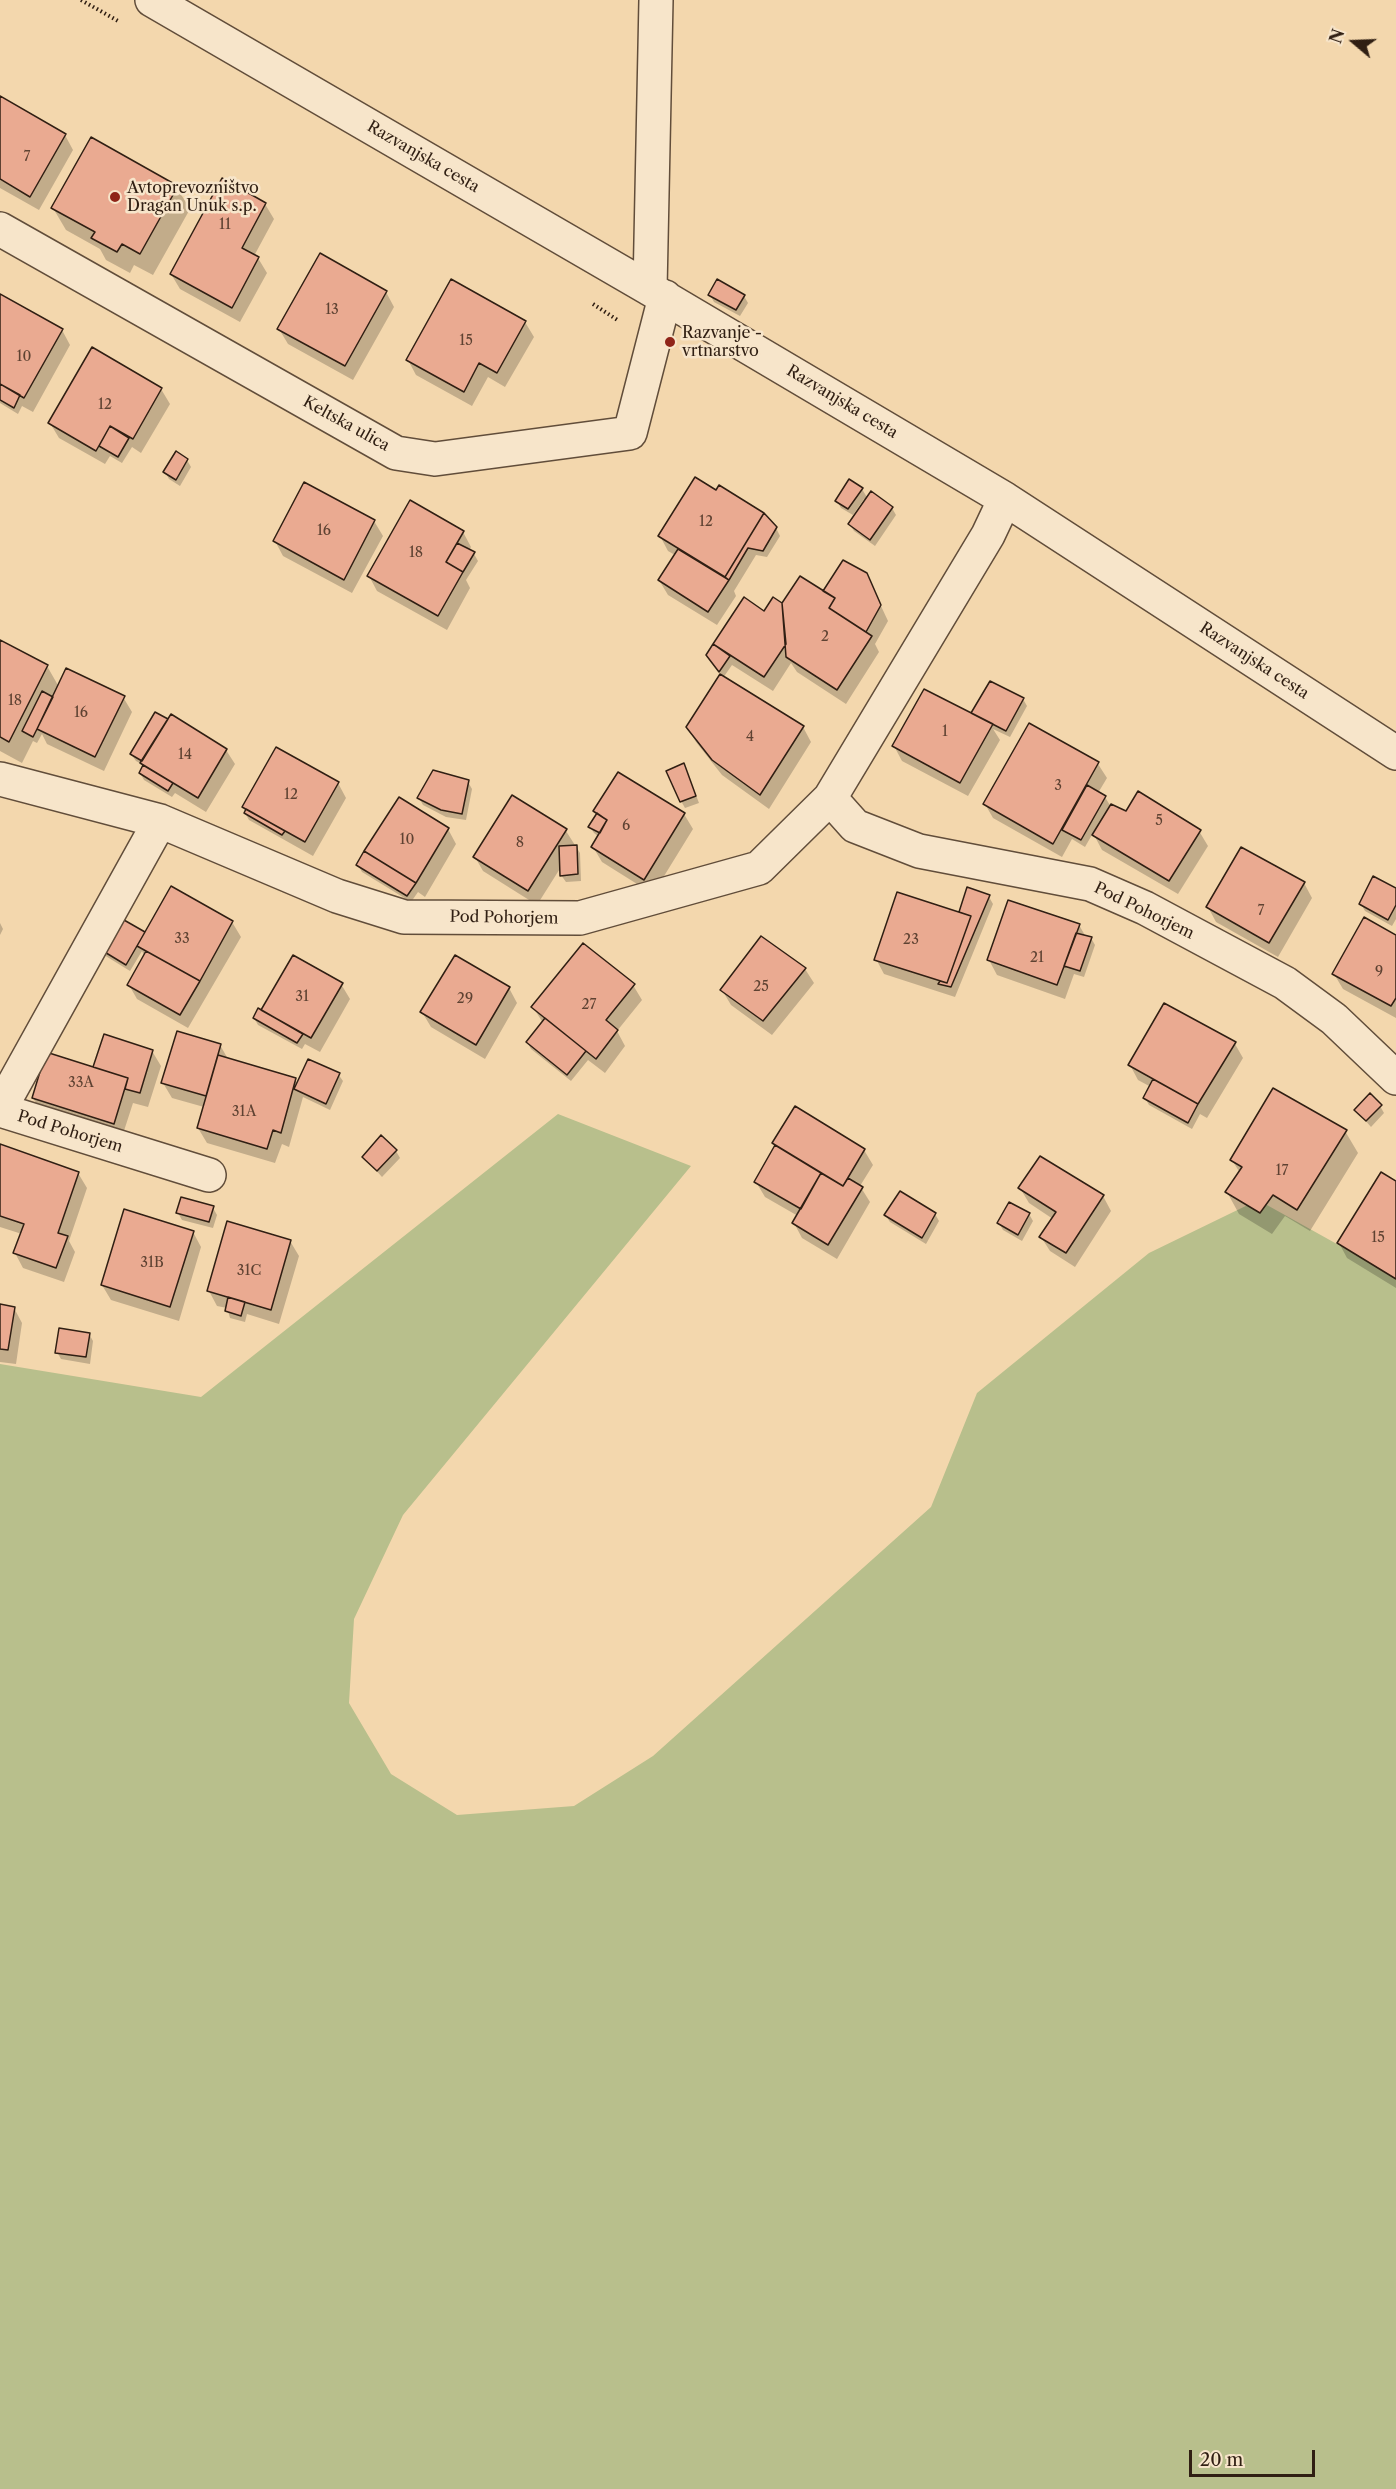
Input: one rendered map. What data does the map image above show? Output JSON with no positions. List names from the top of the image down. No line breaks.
{"streets":{"street":["Razvanjska cesta","Keltska ulica","Pod Pohorjem"]},"crossings":[["Razvanjska cesta","Keltska ulica"],["Razvanjska cesta","Pod Pohorjem"]],"places":["Avtoprevozništvo Dragan Unuk s.p.","Razvanje - vrtnarstvo"],"house_numbers":["7","11","13","15","10","12","12","16","18","2","18","16","1","4","14","3","12","5","6","10","8","7","33","23","21","9","25","31","29","27","33A","31A","17","15","31B","31C"],"scale_bar":"20 m","north":"left"}
